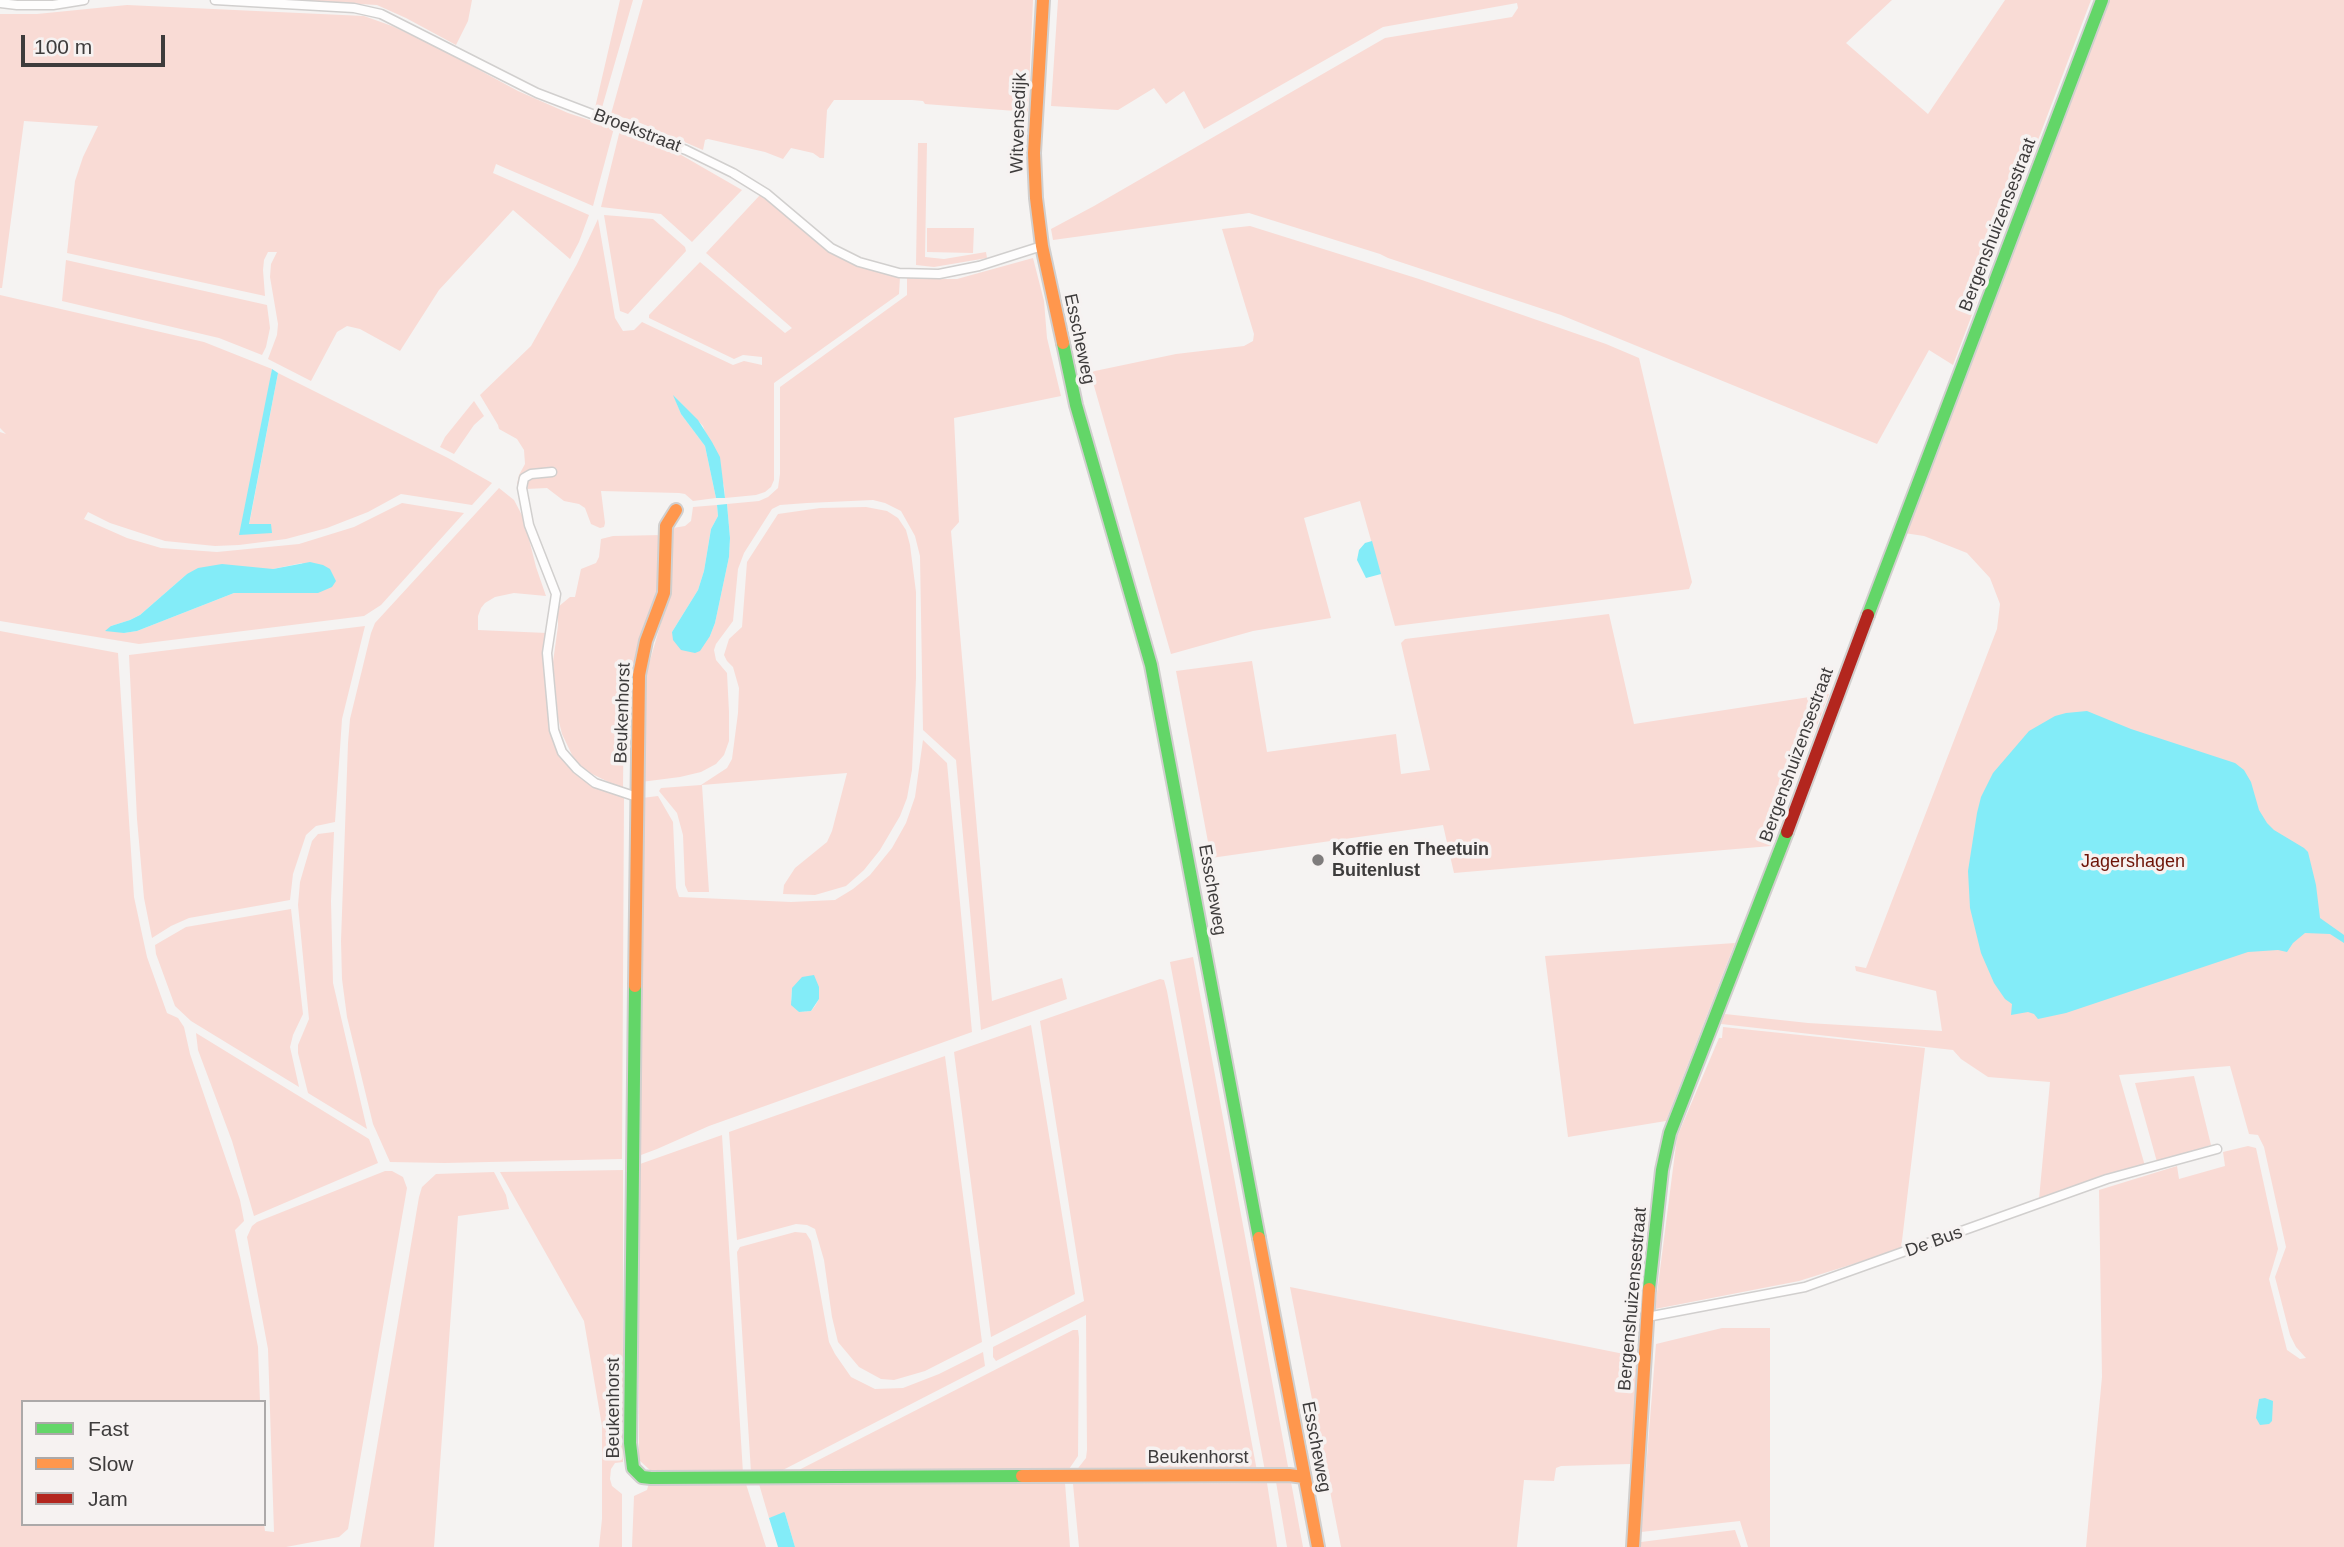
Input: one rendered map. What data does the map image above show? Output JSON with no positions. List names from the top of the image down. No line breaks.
{"streets":{"street":["Witvensedijk","Broekstraat","Bergenshuizensestraat","Esscheweg","Beukenhorst","De Bus"]},"crossings":[["Witvensedijk","Broekstraat"],["Witvensedijk","Esscheweg"],["Broekstraat","Esscheweg"],["Bergenshuizensestraat","De Bus"],["Esscheweg","Beukenhorst"]],"parks":["Jagershagen"],"places":["Koffie en Theetuin Buitenlust"],"legend":["Fast","Slow","Jam"],"scale_bar":"100 m"}
